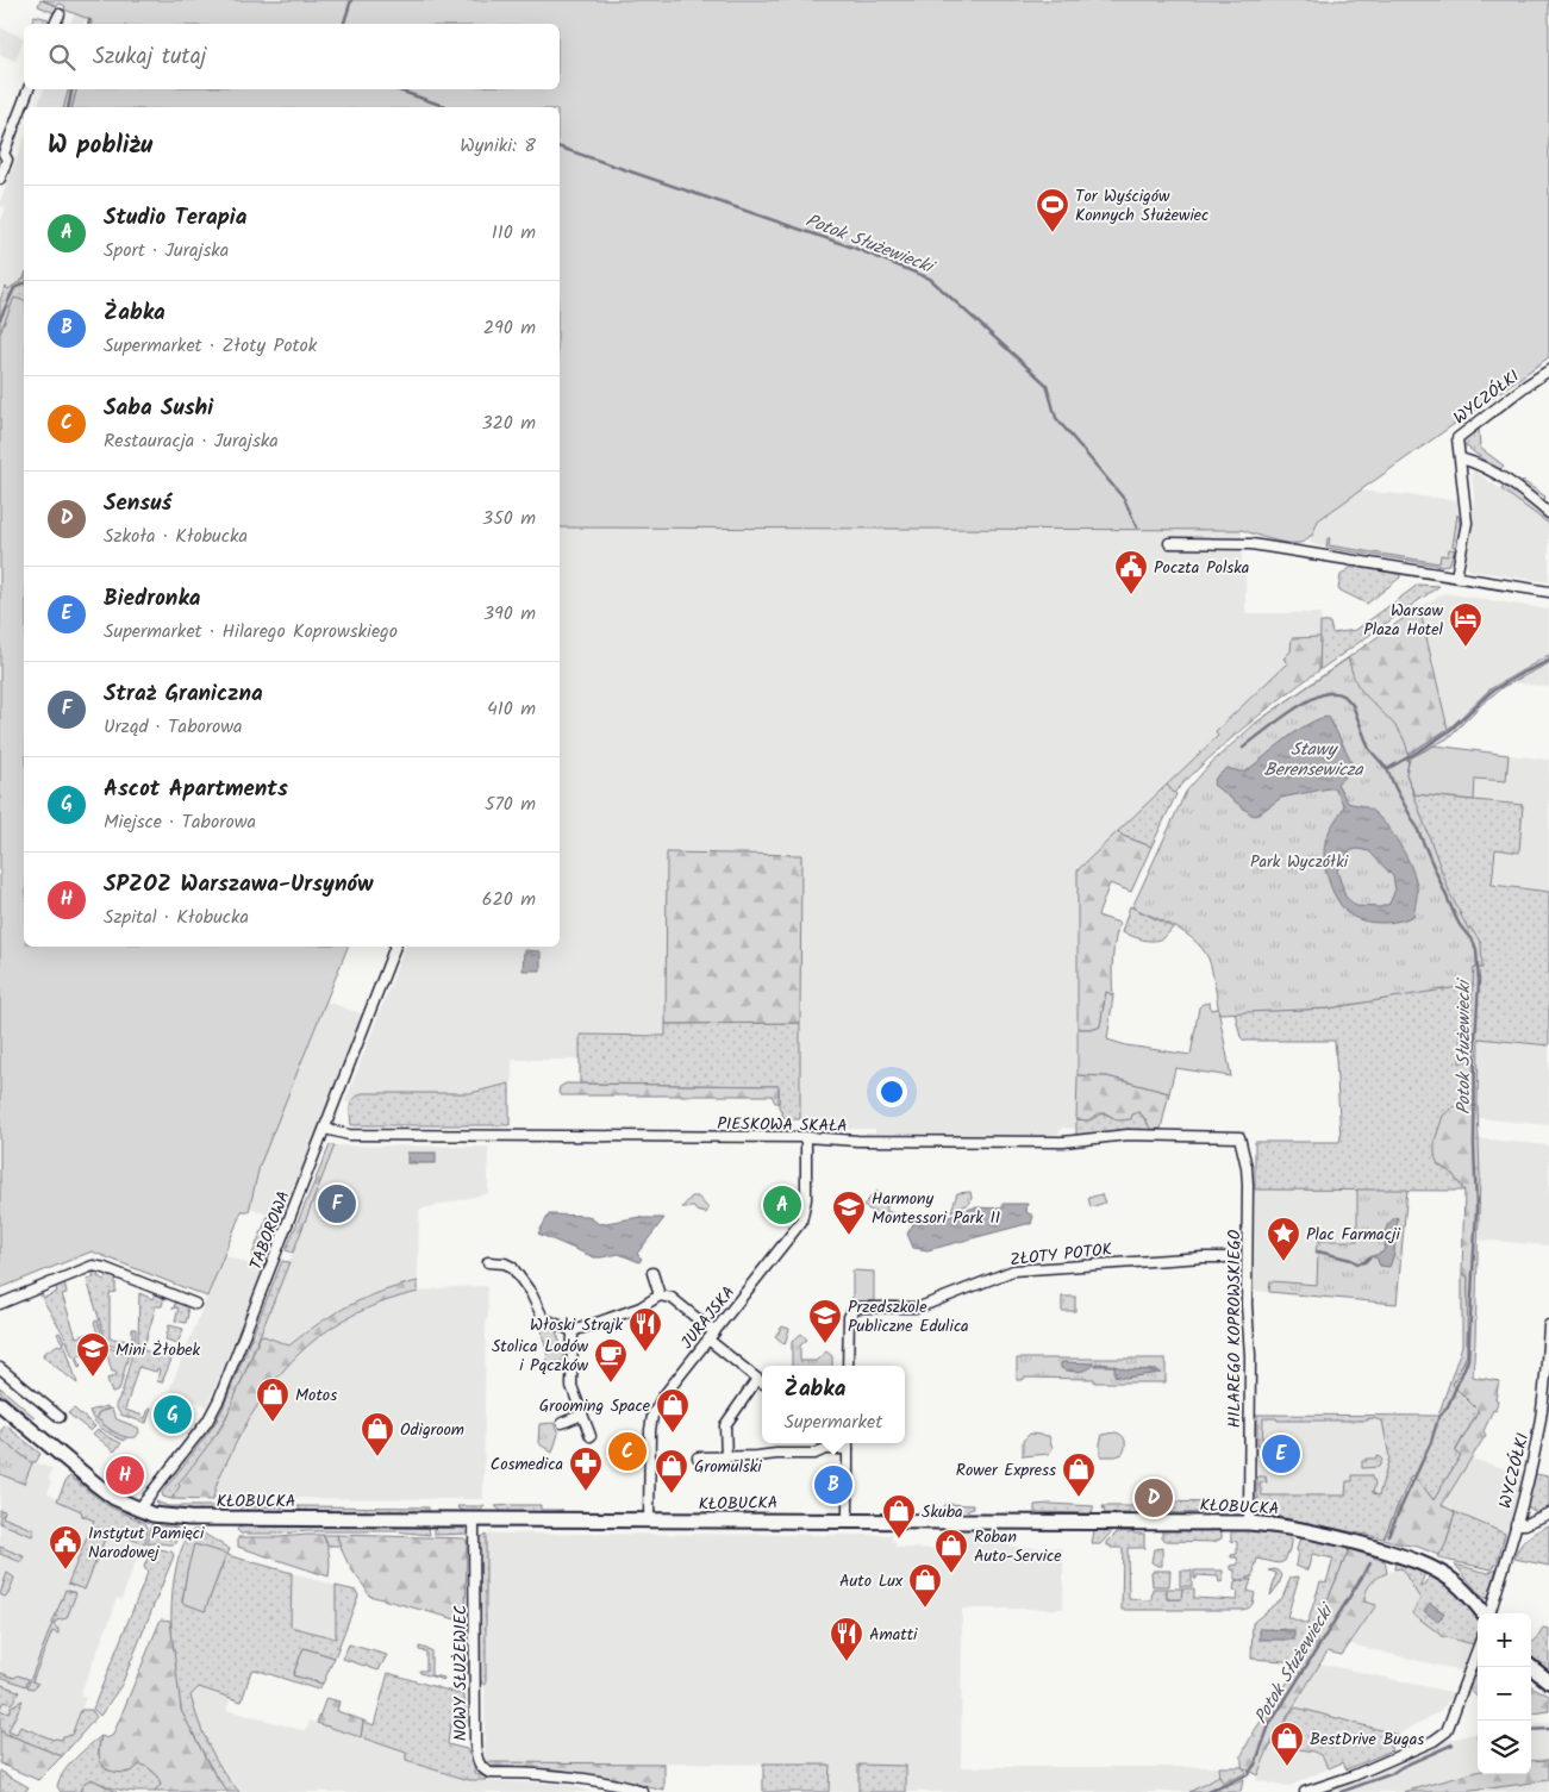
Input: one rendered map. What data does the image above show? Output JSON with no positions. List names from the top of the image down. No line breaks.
{"streets":{"street":["WYCZÓŁKI","PIESKOWA SKAŁA","TABOROWA","ZŁOTY POTOK","JURAJSKA","HILAREGO KOPROWSKIEGO","KŁOBUCKA","NOWY SŁUŻEWIEC"]},"crossings":[["PIESKOWA SKAŁA","TABOROWA"],["PIESKOWA SKAŁA","JURAJSKA"],["PIESKOWA SKAŁA","HILAREGO KOPROWSKIEGO"],["TABOROWA","KŁOBUCKA"],["JURAJSKA","KŁOBUCKA"],["HILAREGO KOPROWSKIEGO","KŁOBUCKA"],["KŁOBUCKA","NOWY SŁUŻEWIEC"]],"water":["Potok Służewiecki","Stawy Berensewicza"],"parks":["Park Wyczółki"],"places":{"sports":["Tor Wyścigów Konnych Służewiec"],"public building":["Poczta Polska","Instytut Pamięci Narodowej"],"hotel":["Warsaw Plaza Hotel"],"school or university":["Harmony Montessori Park II","Przedszkole Publiczne Edulica","Mini Żłobek"],"place":["Plac Farmacji"],"restaurant":["Włoski Strajk","Amatti"],"cafe":["Stolica Lodów i Pączków"],"shop":["Motos","Grooming Space","Odigroom","Gromulski","Rower Express","Skuba","Roban Auto-Service","Auto Lux","BestDrive Bugas"],"pharmacy":["Cosmedica"]},"page":{"search":"Szukaj tutaj","heading":["W pobliżu","Wyniki: 8"],"list":[{"mark":"A","name":"Studio Terapia","note":"Sport · Jurajska","value":"110 m"},{"mark":"B","name":"Żabka","note":"Supermarket · Złoty Potok","value":"290 m"},{"mark":"C","name":"Saba Sushi","note":"Restauracja · Jurajska","value":"320 m"},{"mark":"D","name":"Sensuś","note":"Szkoła · Kłobucka","value":"350 m"},{"mark":"E","name":"Biedronka","note":"Supermarket · Hilarego Koprowskiego","value":"390 m"},{"mark":"F","name":"Straż Graniczna","note":"Urząd · Taborowa","value":"410 m"},{"mark":"G","name":"Ascot Apartments","note":"Miejsce · Taborowa","value":"570 m"},{"mark":"H","name":"SPZOZ Warszawa-Ursynów","note":"Szpital · Kłobucka","value":"620 m"}],"pins":["F","A","G","C","E","H","B","D"],"popup":["Żabka","Supermarket"],"map_buttons":["+","−"]}}
